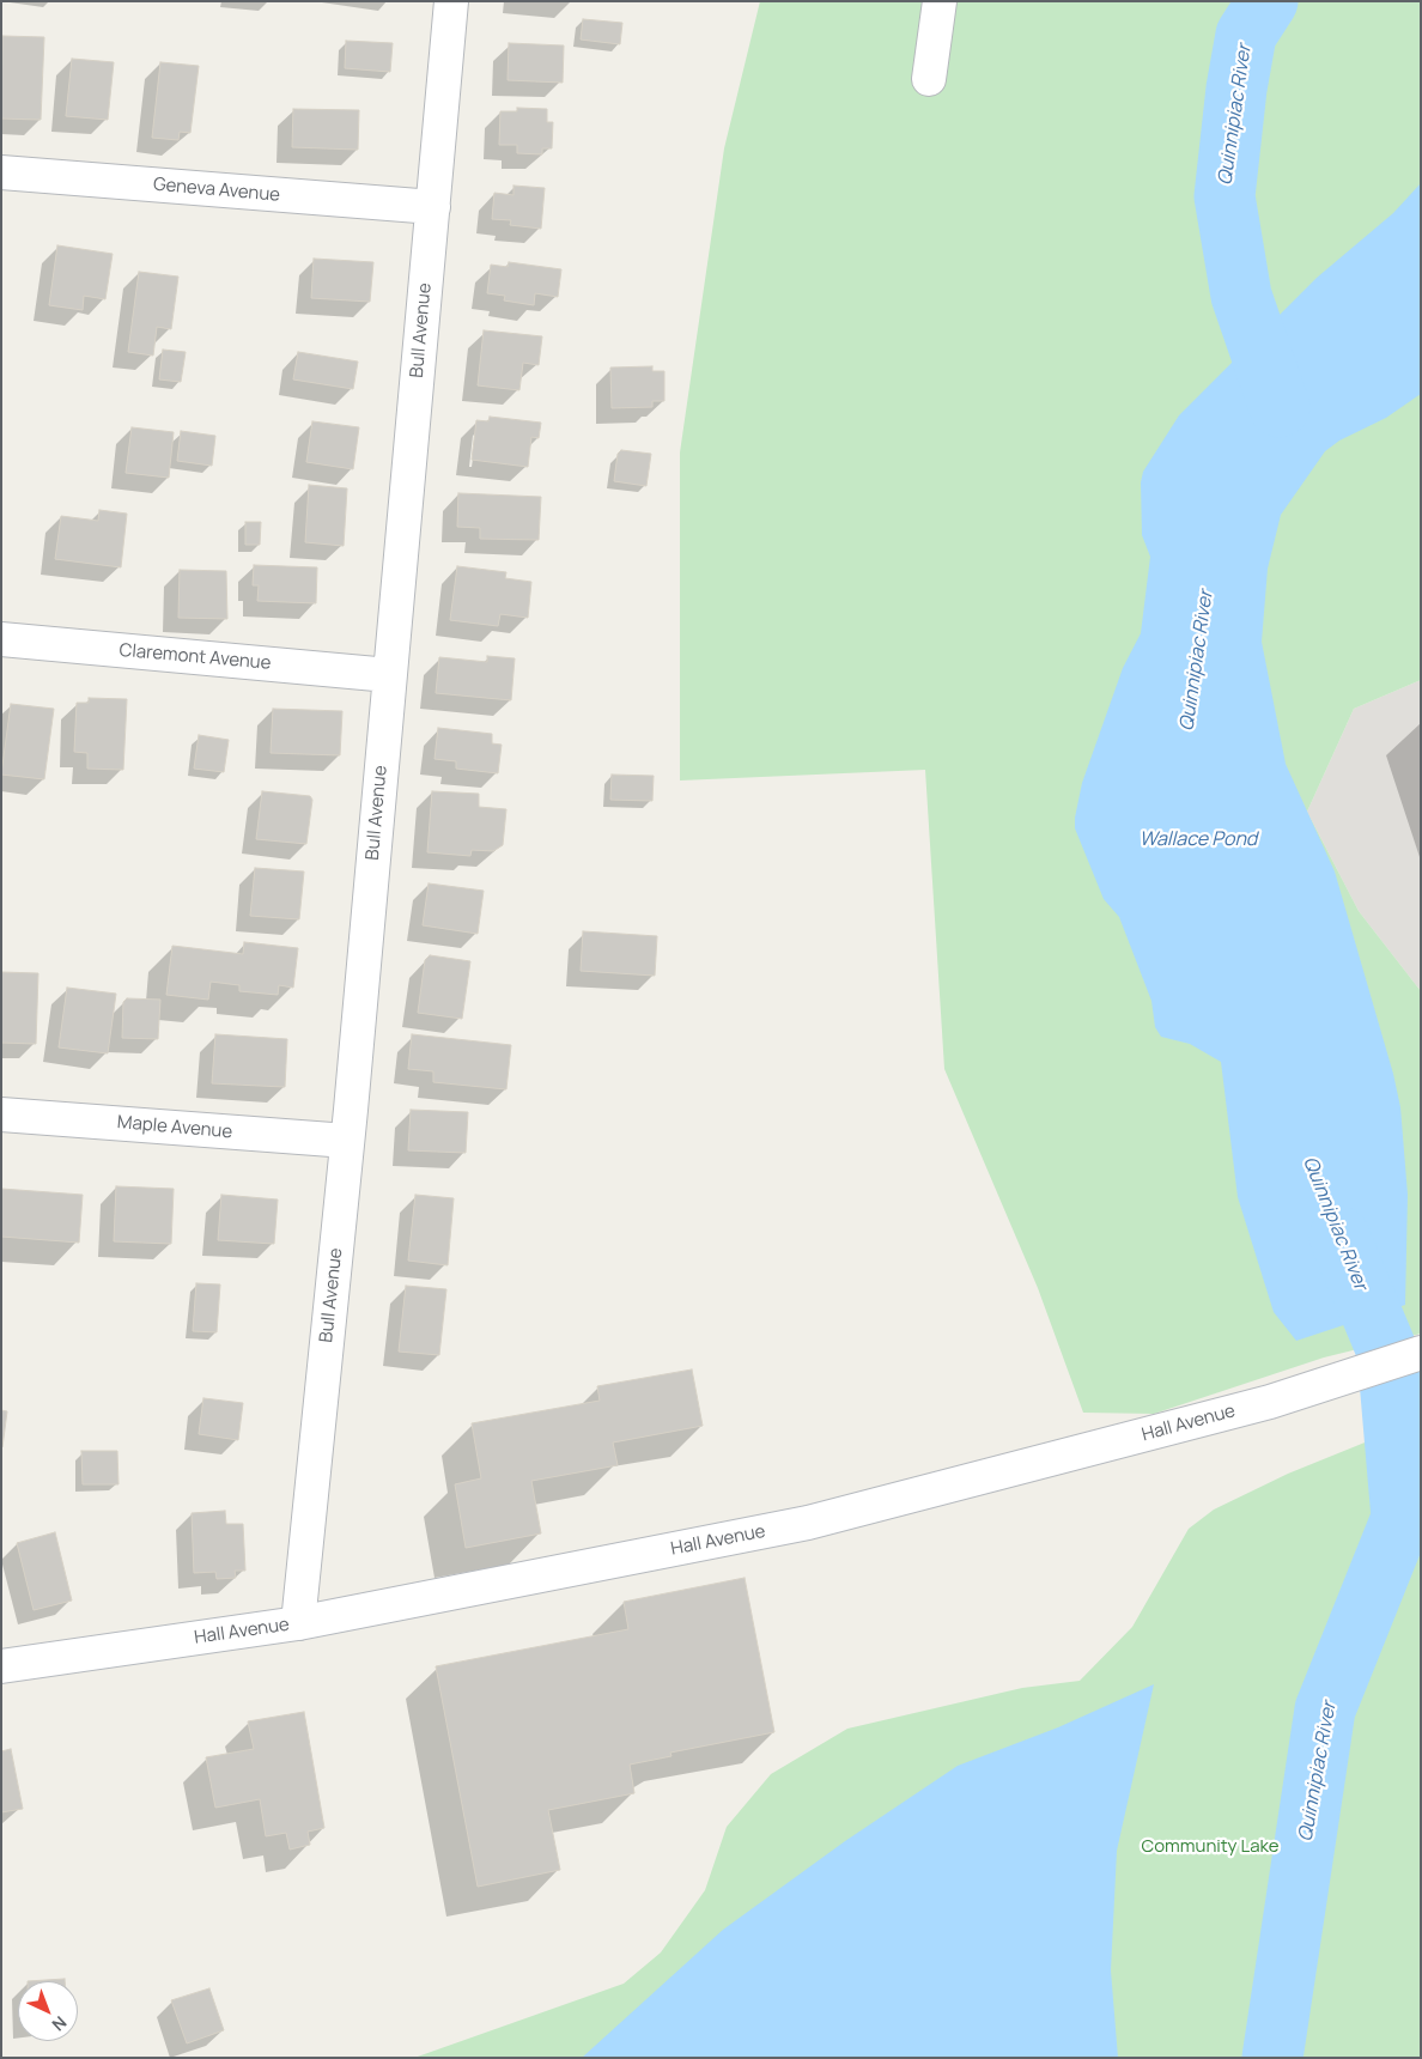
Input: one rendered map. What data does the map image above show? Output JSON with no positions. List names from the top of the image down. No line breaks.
{"streets":{"street":["Geneva Avenue","Bull Avenue","Claremont Avenue","Maple Avenue","Hall Avenue"]},"crossings":[["Geneva Avenue","Bull Avenue"],["Bull Avenue","Claremont Avenue"],["Bull Avenue","Maple Avenue"],["Bull Avenue","Hall Avenue"]],"water":["Quinnipiac River","Wallace Pond"],"parks":["Community Lake"],"north":"bottom right"}
